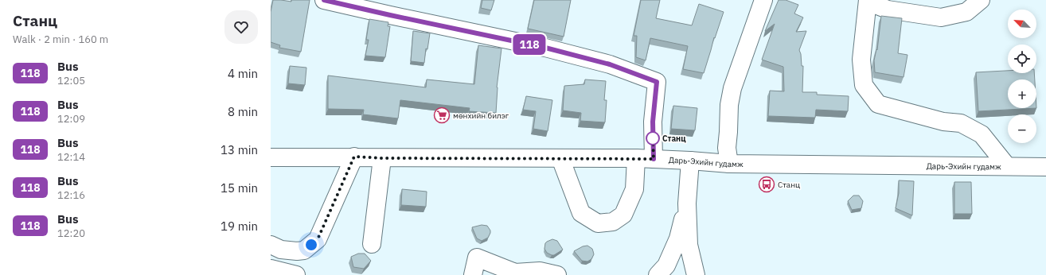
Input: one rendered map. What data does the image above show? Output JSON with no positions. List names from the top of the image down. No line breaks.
{"streets":{"street":["Дарь-Эхийн гудамж"]},"places":{"supermarket":["мөнхийн билэг"],"other":["Cтанц"],"bus stop":["Станц"]},"lines":["bus line 118"],"north":"top left","page":{"heading":["Cтанц","Walk · 2 min · 160 m"],"on_map":"118","map_buttons":["+","−"],"list":[{"mark":"118","name":"Bus","note":"12:05","value":"4 min"},{"mark":"118","name":"Bus","note":"12:09","value":"8 min"},{"mark":"118","name":"Bus","note":"12:14","value":"13 min"},{"mark":"118","name":"Bus","note":"12:16","value":"15 min"},{"mark":"118","name":"Bus","note":"12:20","value":"19 min"}]}}
